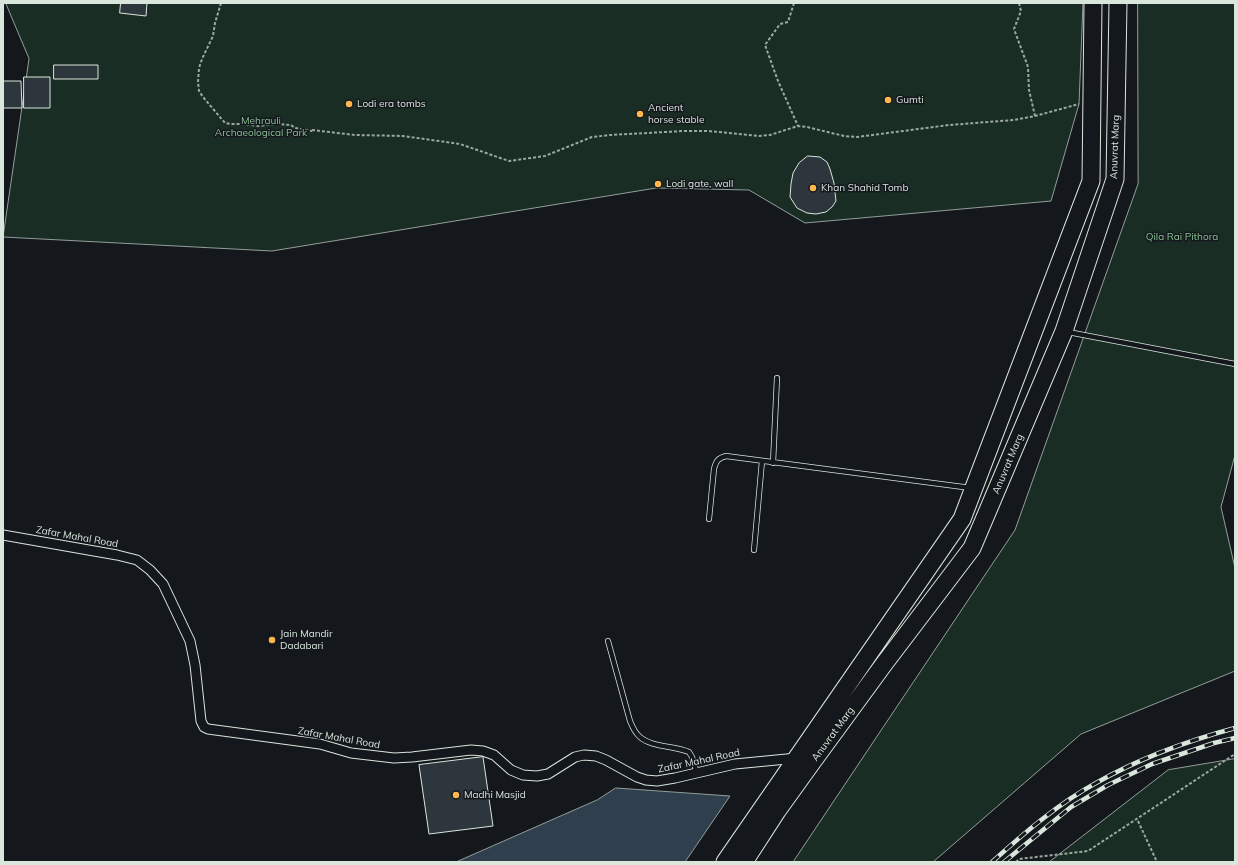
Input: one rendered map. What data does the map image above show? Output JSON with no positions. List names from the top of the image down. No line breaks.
{"streets":{"highway":["Anuvrat Marg"],"street":["Zafar Mahal Road"]},"crossings":[["Anuvrat Marg","Zafar Mahal Road"]],"parks":["Mehrauli Archaeological Park","Qila Rai Pithora"],"places":["Gumti","Lodi era tombs","Ancient horse stable","Lodi gate, wall","Khan Shahid Tomb","Jain Mandir Dadabari","Madhi Masjid"]}
